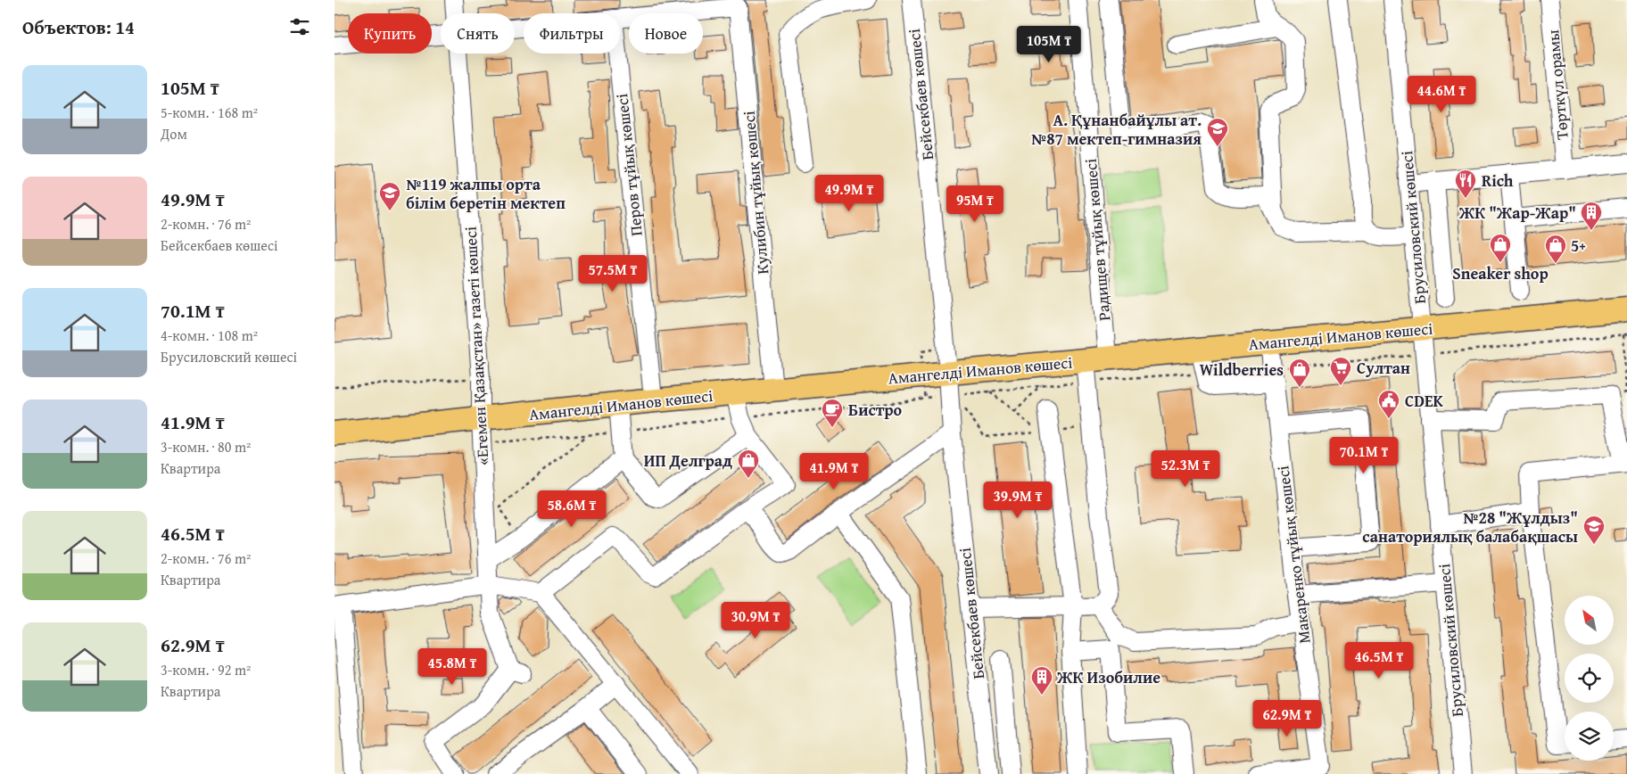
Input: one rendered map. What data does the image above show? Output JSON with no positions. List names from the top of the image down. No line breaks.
{"streets":{"main road":["Амангелді Иманов көшесі"],"street":["Төрткүл орамы","Бейсекбаев көшесі","Перов тұйық көшесі","Кулибин тұйық көшесі","Брусиловский көшесі","Радищев тұйық көшесі","«Егемен Қазақстан» газеті көшесі","Макаренко тұйық көшесі"]},"crossings":[["Бейсекбаев көшесі","Амангелді Иманов көшесі"],["Перов тұйық көшесі","Амангелді Иманов көшесі"],["Кулибин тұйық көшесі","Амангелді Иманов көшесі"],["Брусиловский көшесі","Амангелді Иманов көшесі"],["Радищев тұйық көшесі","Амангелді Иманов көшесі"],["Амангелді Иманов көшесі","«Егемен Қазақстан» газеті көшесі"],["Амангелді Иманов көшесі","Макаренко тұйық көшесі"]],"places":{"school or university":["А. Құнанбайұлы ат. №87 мектеп-гимназия","№119 жалпы орта білім беретін мектеп","№28 \"Жұлдыз\" санаториялық балабақшасы"],"restaurant":["Rich"],"building":["ЖК \"Жар-Жар\"","ЖК Изобилие"],"shop":["Sneaker shop","5+","Wildberries","ИП Делград"],"supermarket":["Султан"],"public building":["CDEK"],"cafe":["Бистро"]},"north":"top left","page":{"heading":"Объектов: 14","chip":["Купить","Снять","Фильтры","Новое"],"price":["105M ₸","44.6M ₸","49.9M ₸","95M ₸","57.5M ₸","70.1M ₸","52.3M ₸","41.9M ₸","39.9M ₸","58.6M ₸","30.9M ₸","46.5M ₸","45.8M ₸","62.9M ₸"],"list":[{"name":"105M ₸","note":"5-комн. · 168 m² · Дом"},{"name":"49.9M ₸","note":"2-комн. · 76 m² · Бейсекбаев көшесі"},{"name":"70.1M ₸","note":"4-комн. · 108 m² · Брусиловский көшесі"},{"name":"41.9M ₸","note":"3-комн. · 80 m² · Квартира"},{"name":"46.5M ₸","note":"2-комн. · 76 m² · Квартира"},{"name":"62.9M ₸","note":"3-комн. · 92 m² · Квартира"}]}}
